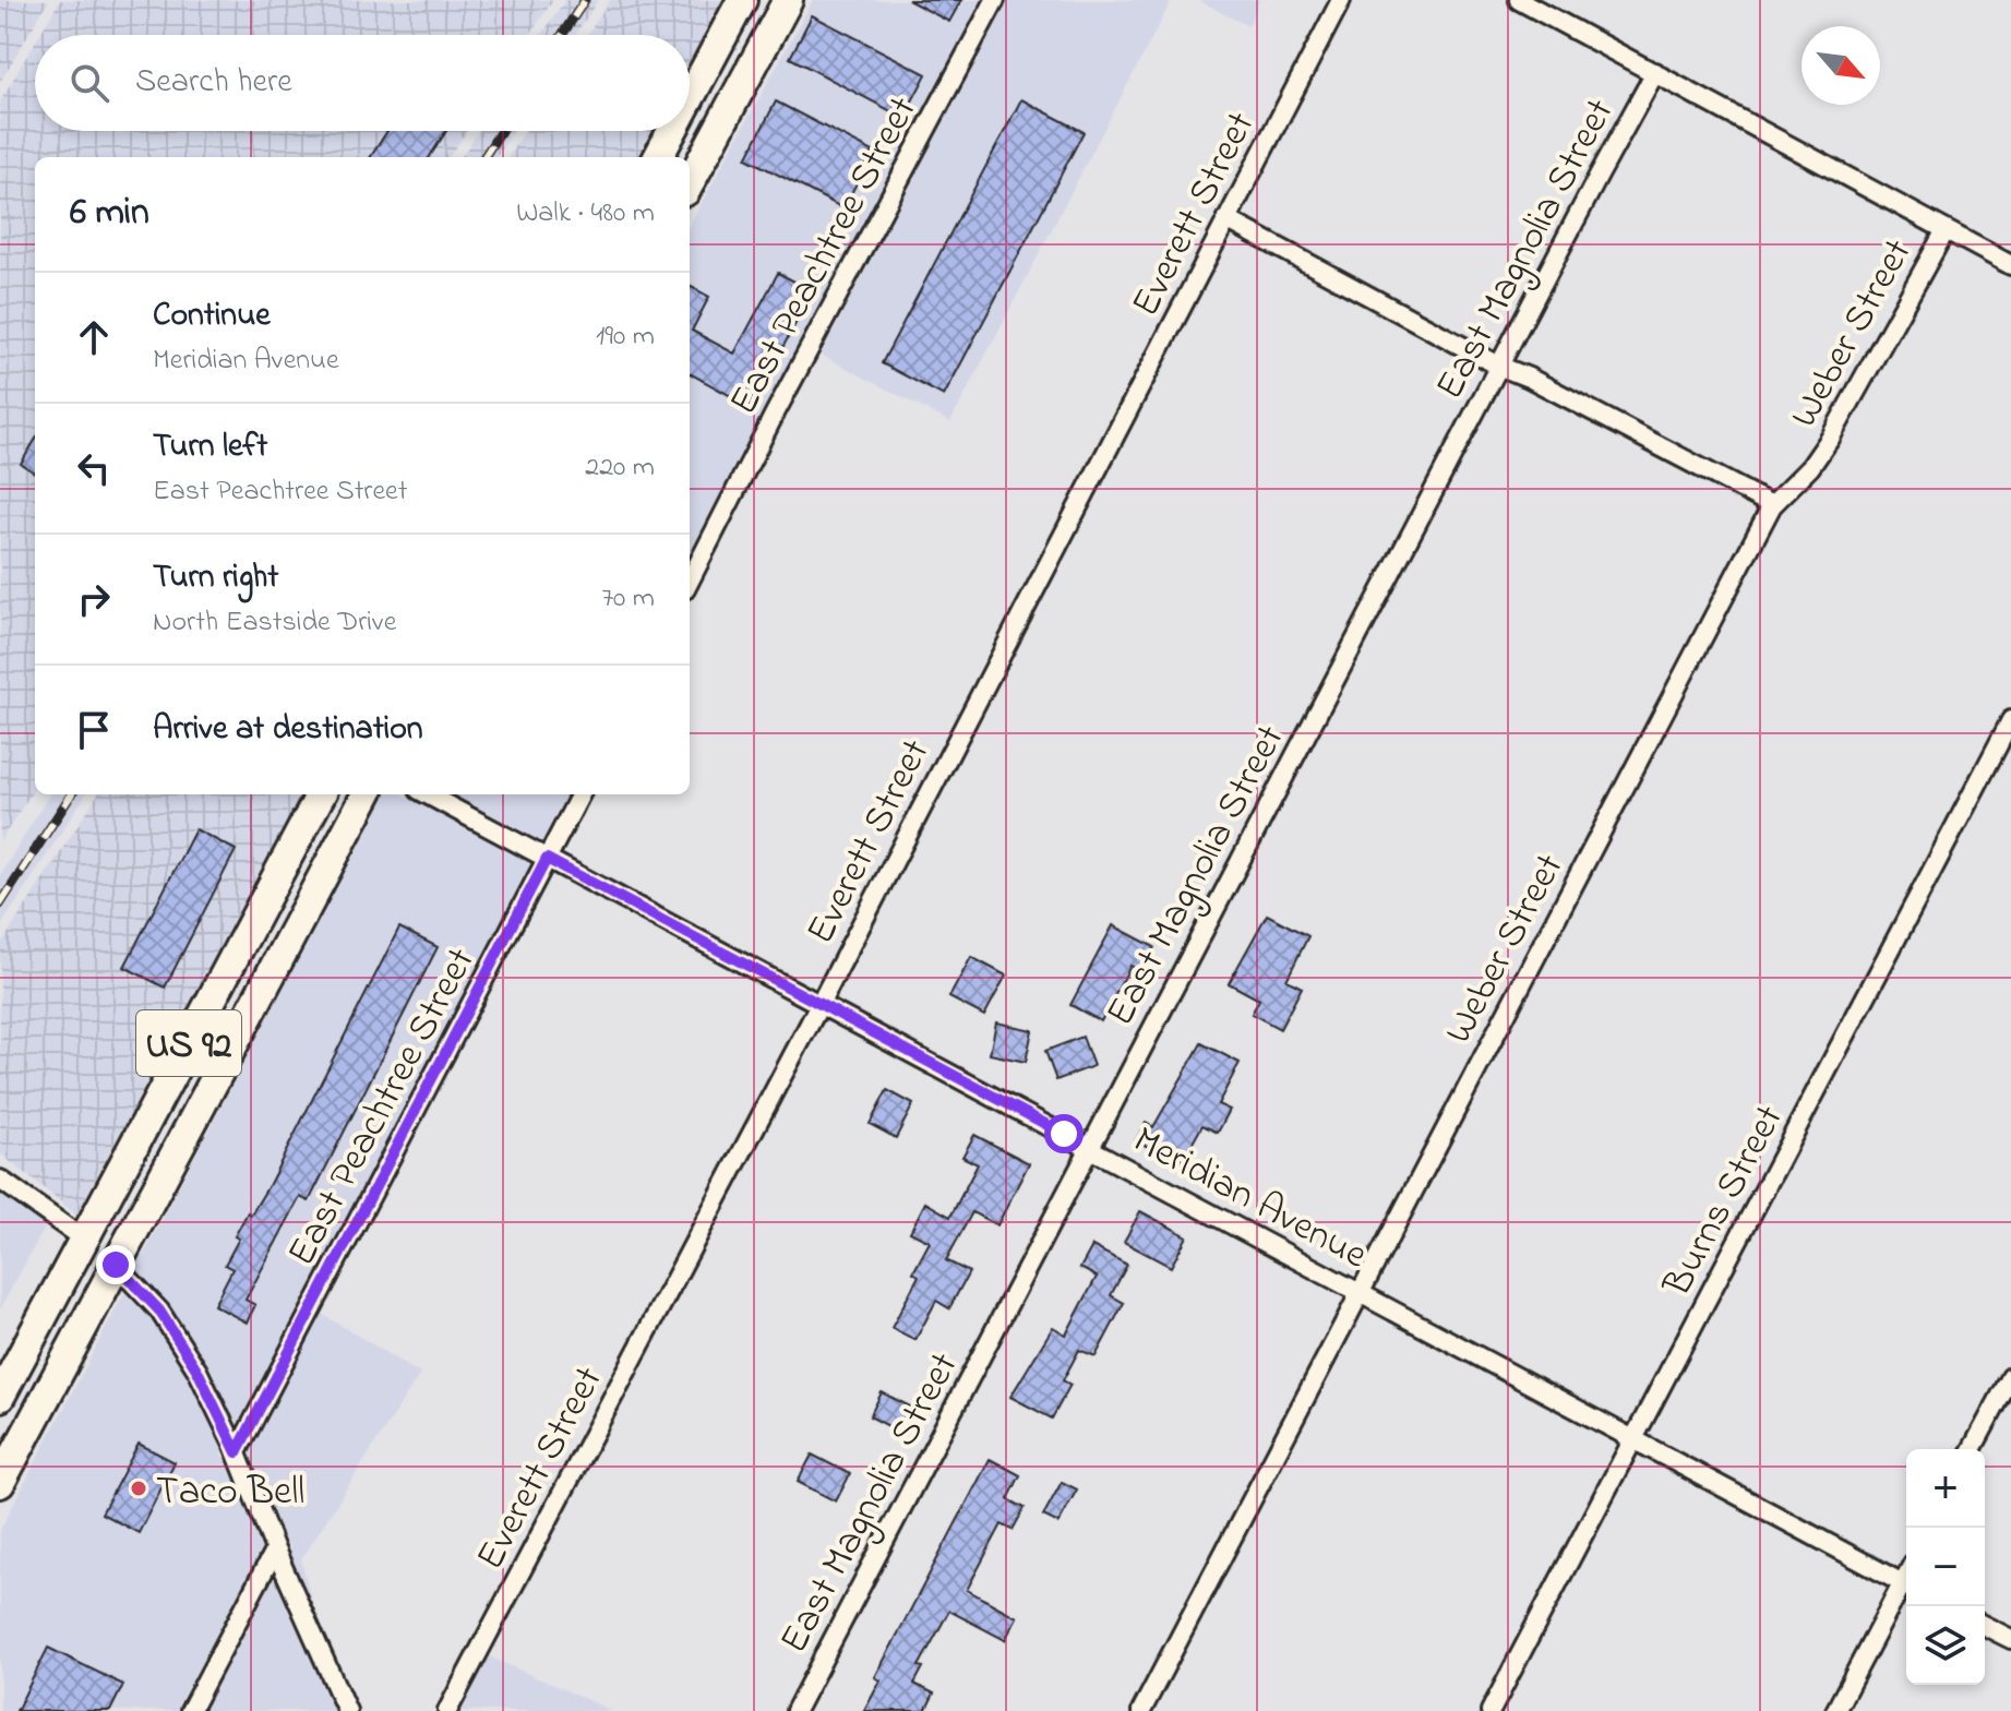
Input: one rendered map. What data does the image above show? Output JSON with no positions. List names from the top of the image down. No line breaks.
{"streets":{"main road":["US 92"],"street":["Everett Street","East Magnolia Street","East Peachtree Street","Weber Street","Meridian Avenue","Burns Street"]},"crossings":[["Everett Street","Meridian Avenue"],["East Magnolia Street","Meridian Avenue"],["East Peachtree Street","Meridian Avenue"],["Weber Street","Meridian Avenue"],["Meridian Avenue","Burns Street"]],"places":["Taco Bell"],"north":"bottom right","page":{"search":"Search here","heading":["6 min","Walk · 480 m"],"list":[["Continue","Meridian Avenue","190 m"],["Turn left","East Peachtree Street","220 m"],["Turn right","North Eastside Drive","70 m"],"Arrive at destination"],"map_buttons":["+","−"]}}
